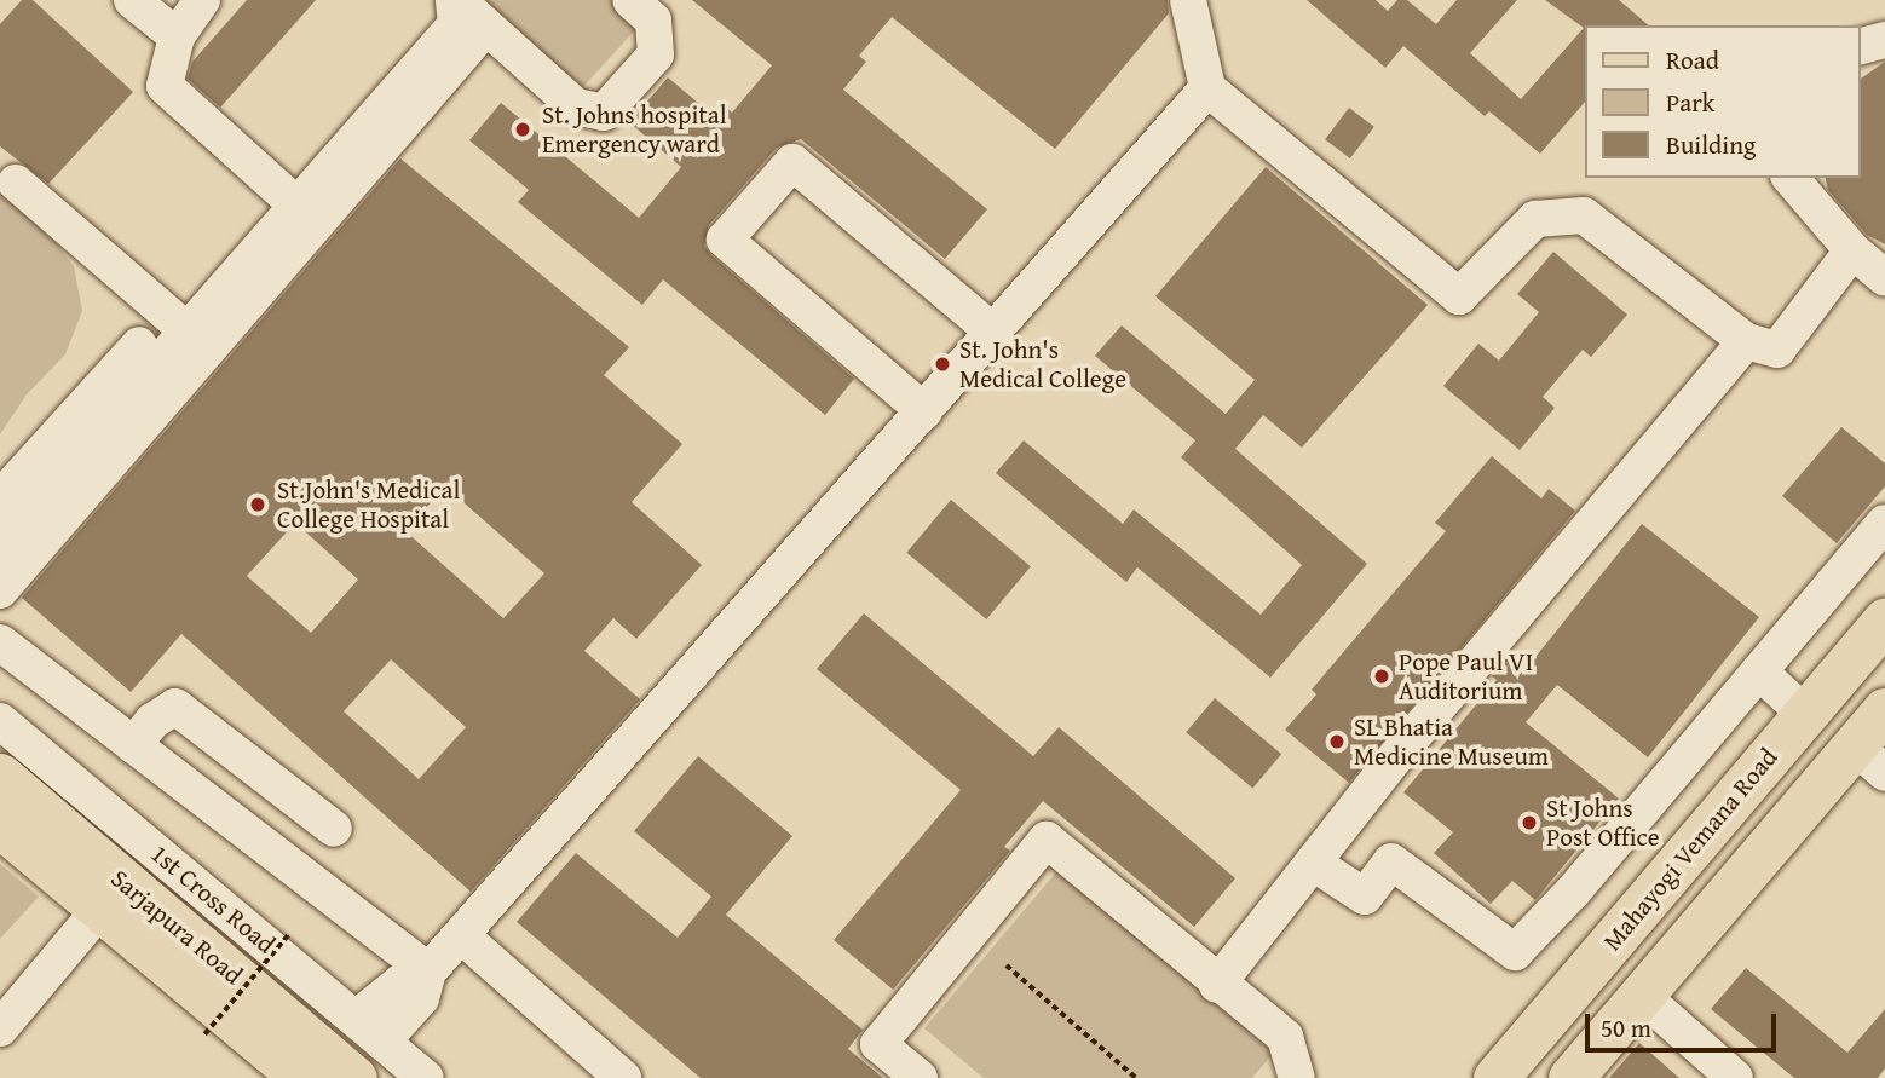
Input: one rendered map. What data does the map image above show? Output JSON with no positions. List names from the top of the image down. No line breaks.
{"streets":{"main road":["Mahayogi Vemana Road","Sarjapura Road"],"street":["1st Cross Road"]},"places":["St. Johns hospital Emergency ward","St. John's Medical College","St.John's Medical College Hospital","Pope Paul VI Auditorium","SL Bhatia Medicine Museum","St Johns Post Office"],"legend":["Road","Park","Building"],"scale_bar":"50 m"}
